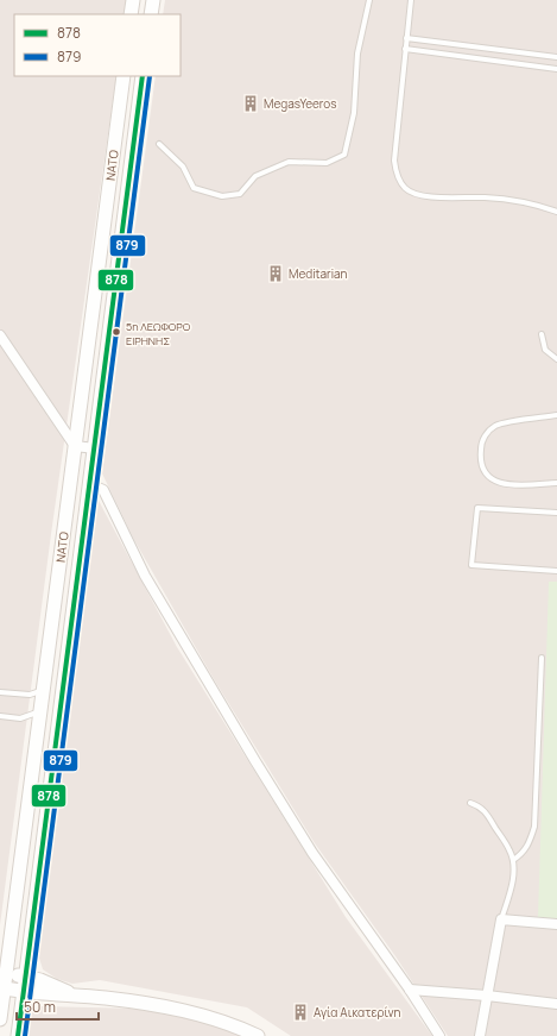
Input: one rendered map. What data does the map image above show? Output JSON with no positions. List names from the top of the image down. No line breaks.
{"streets":{"main road":["ΝΑΤΟ"]},"places":{"building":["MegasYeeros","Meditarian","Αγία Αικατερίνη"],"other":["5η ΛΕΩΦΟΡΟ ΕΙΡΗΝΗΣ"]},"lines":["transit line 878","transit line 879"],"legend":["878","879"],"scale_bar":"50 m"}
